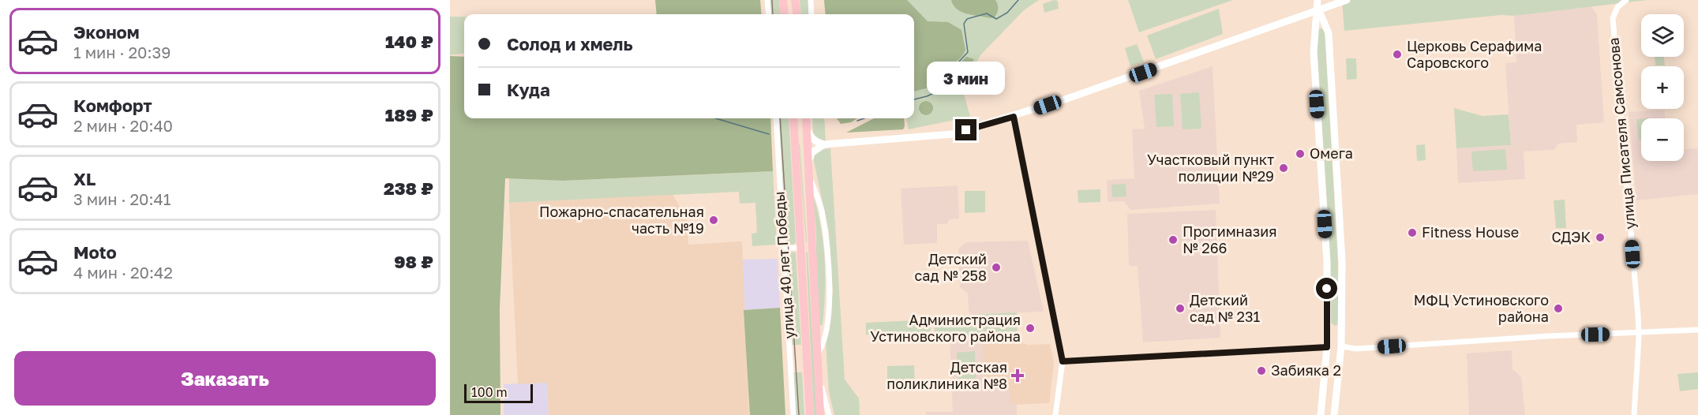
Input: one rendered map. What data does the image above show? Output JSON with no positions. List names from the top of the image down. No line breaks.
{"streets":{"main road":["улица 40 лет Победы"],"street":["улица Писателя Самсонова"]},"places":{"other":["Церковь Серафима Саровского","Омега","Участковый пункт полиции №29","Пожарно-спасательная часть №19","Fitness House","СДЭК","Прогимназия № 266","Детский сад № 258","Детский сад № 231","МФЦ Устиновского района","Администрация Устиновского района","Забияка 2"],"health":["Детская поликлиника №8"]},"scale_bar":"100 m","page":{"list":[{"name":"Эконом","note":"1 мин · 20:39","value":"140 ₽"},{"name":"Комфорт","note":"2 мин · 20:40","value":"189 ₽"},{"name":"XL","note":"3 мин · 20:41","value":"238 ₽"},{"name":"Moto","note":"4 мин · 20:42","value":"98 ₽"}],"map_buttons":["+","−"],"banner":["Солод и хмель","Куда"],"bubble":"3 мин","buttons":"Заказать","scale":"100 m"}}
